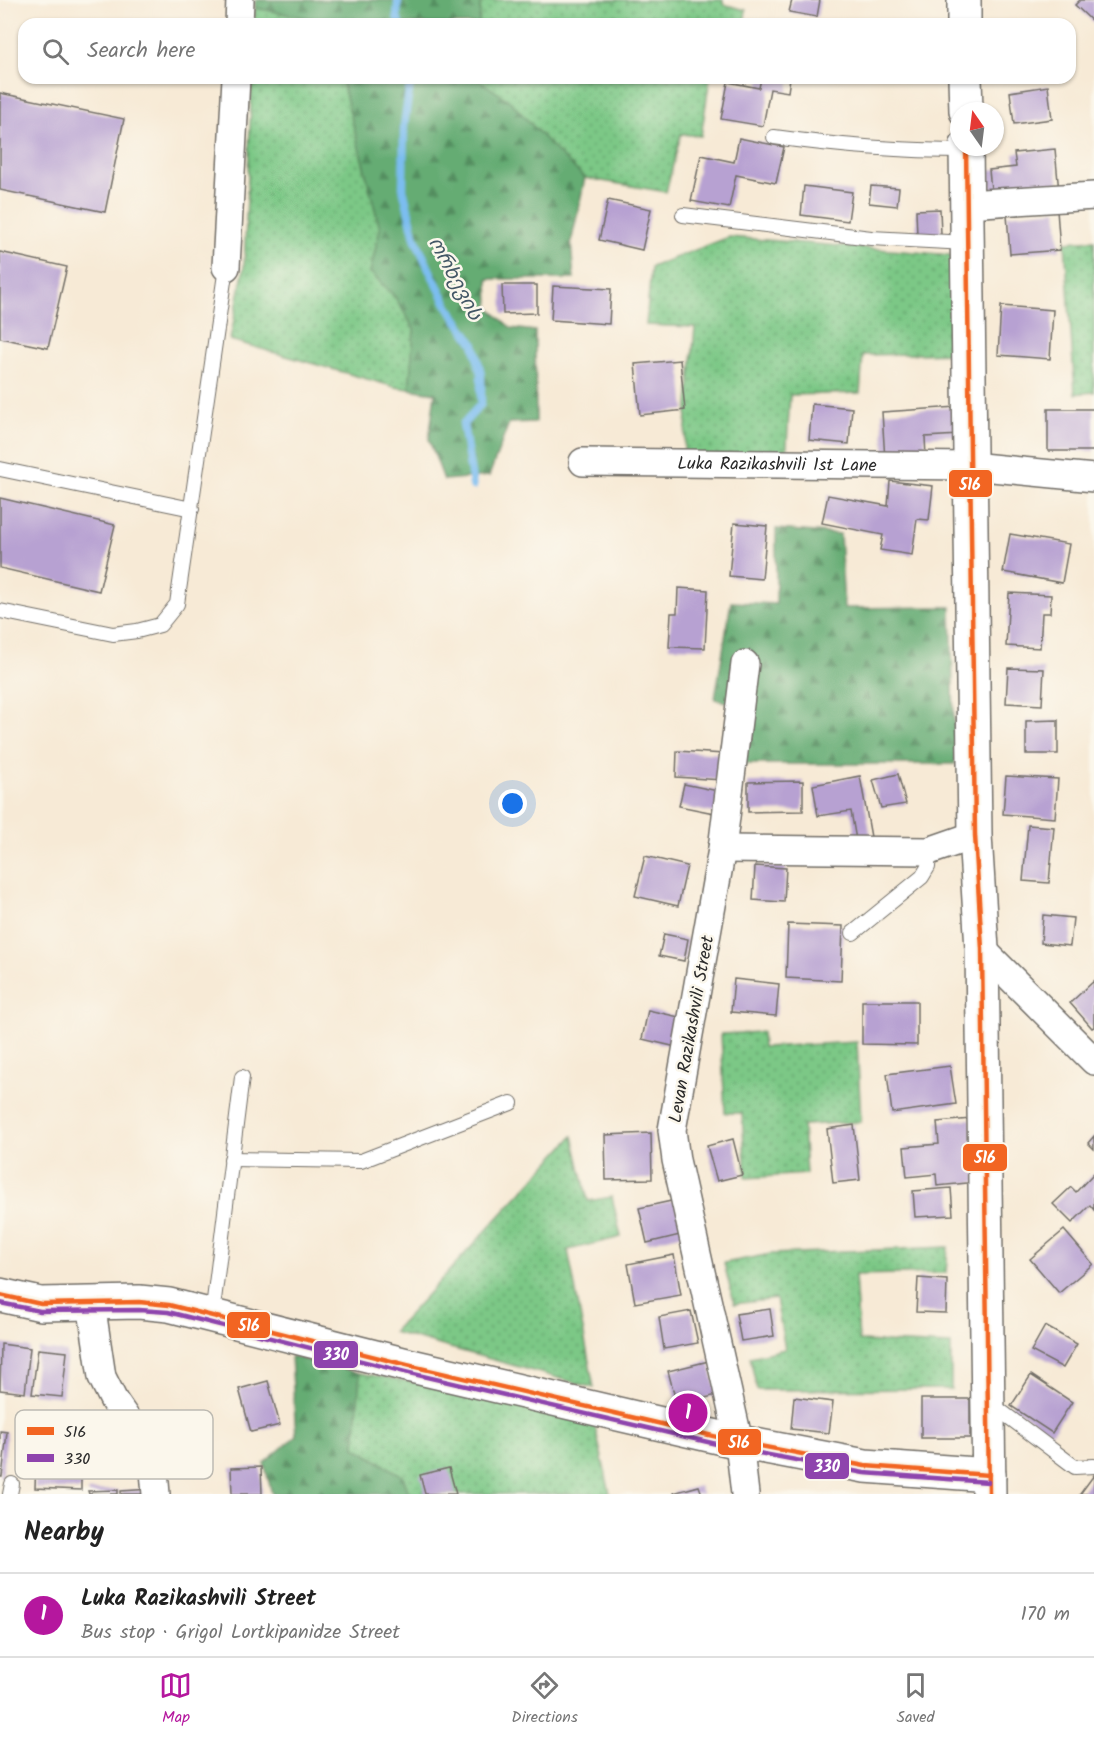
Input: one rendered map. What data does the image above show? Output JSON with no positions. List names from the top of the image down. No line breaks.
{"streets":{"street":["Luka Razikashvili 1st Lane","Levan Razikashvili Street"]},"water":["ორხევის"],"lines":["transit line 516","transit line 330"],"legend":["516","330"],"north":"top","page":{"search":"Search here","pins":"1","heading":"Nearby","list":[{"mark":"1","name":"Luka Razikashvili Street","note":"Bus stop · Grigol Lortkipanidze Street","value":"170 m"}],"nav":["Map","Directions","Saved"]}}
